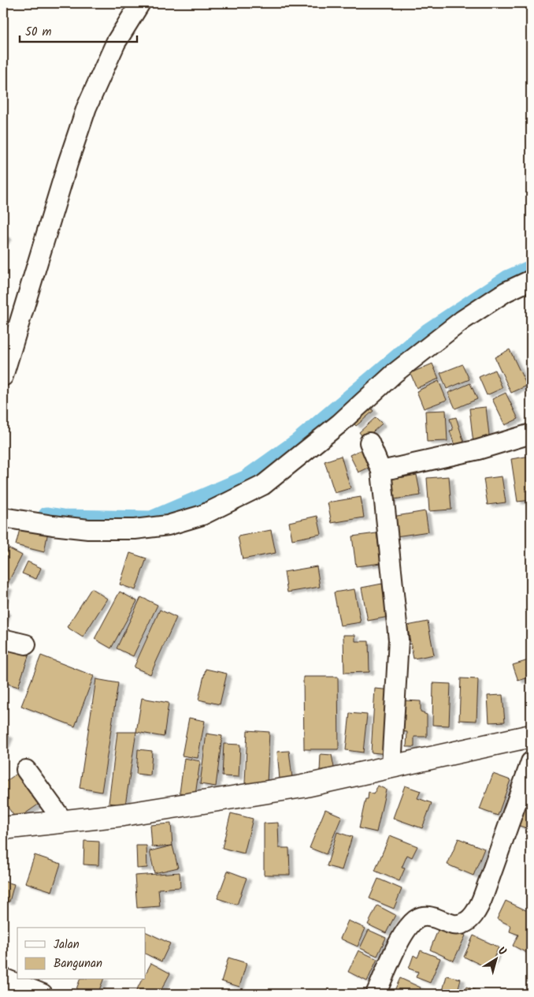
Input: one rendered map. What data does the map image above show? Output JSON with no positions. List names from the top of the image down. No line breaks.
{"legend":["Jalan","Bangunan"],"scale_bar":"50 m","north":"top right"}
